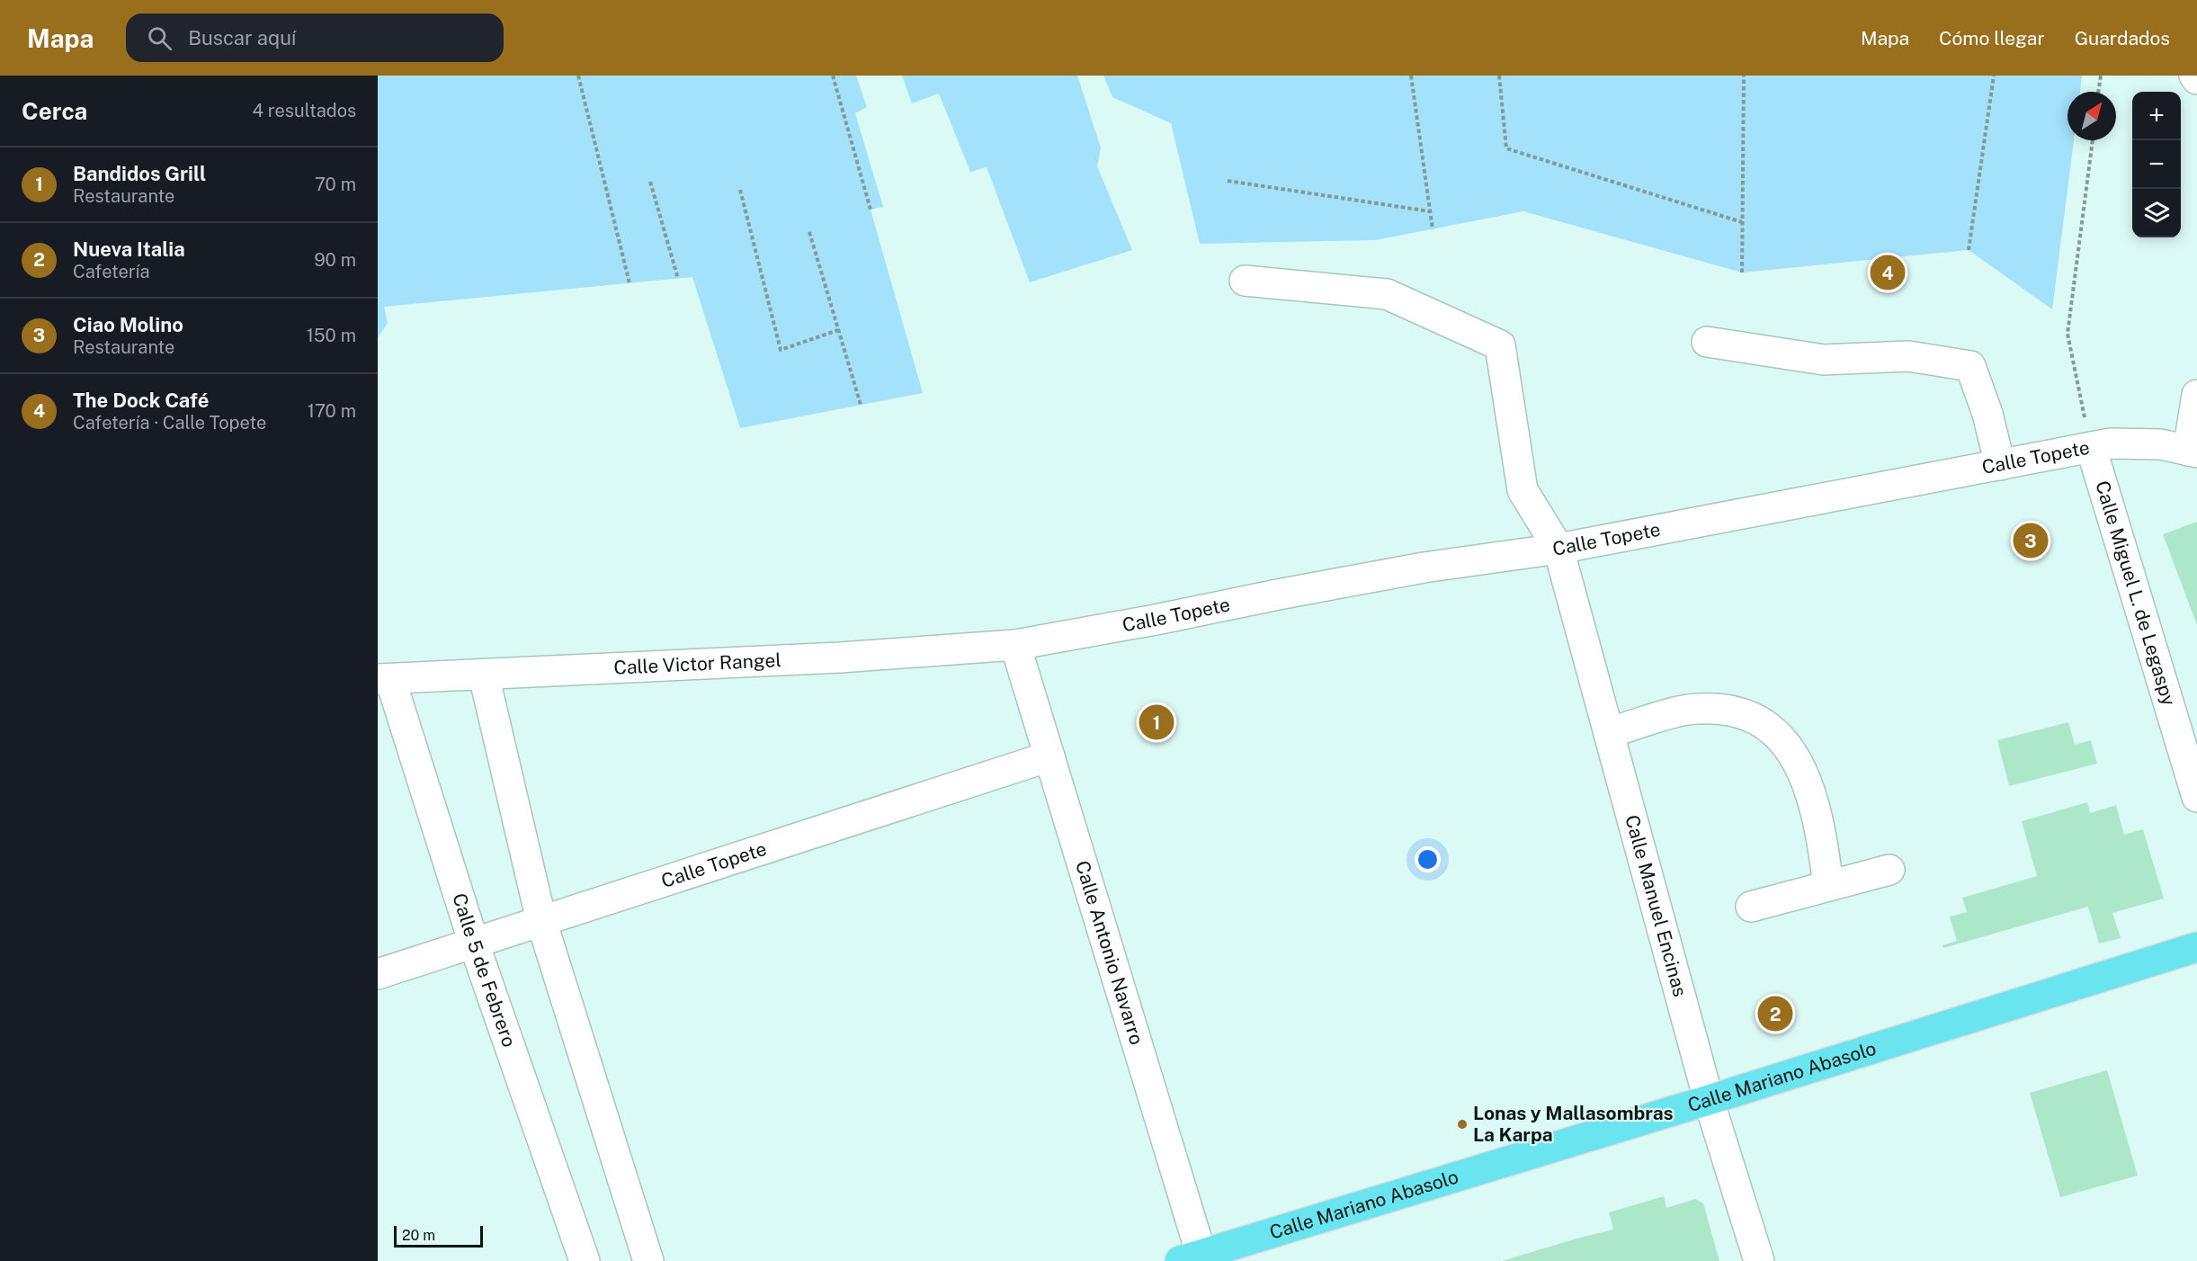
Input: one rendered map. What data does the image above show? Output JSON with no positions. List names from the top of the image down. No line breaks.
{"streets":{"main road":["Calle Mariano Abasolo"],"street":["Calle Topete","Calle Miguel L. de Legaspy","Calle Victor Rangel","Calle Manuel Encinas","Calle Antonio Navarro","Calle 5 de Febrero"]},"crossings":[["Calle Topete","Calle Miguel L. de Legaspy"],["Calle Topete","Calle Victor Rangel"],["Calle Topete","Calle Manuel Encinas"],["Calle Topete","Calle Antonio Navarro"],["Calle Topete","Calle 5 de Febrero"],["Calle Victor Rangel","Calle Antonio Navarro"],["Calle Victor Rangel","Calle 5 de Febrero"],["Calle Manuel Encinas","Calle Mariano Abasolo"],["Calle Antonio Navarro","Calle Mariano Abasolo"]],"places":["Lonas y Mallasombras La Karpa"],"scale_bar":"20 m","north":"top right","page":{"header":"Mapa","search":"Buscar aquí","nav":["Mapa","Cómo llegar","Guardados"],"heading":["Cerca","4 resultados"],"map_buttons":["+","−"],"list":[{"mark":"1","name":"Bandidos Grill","note":"Restaurante","value":"70 m"},{"mark":"2","name":"Nueva Italia","note":"Cafetería","value":"90 m"},{"mark":"3","name":"Ciao Molino","note":"Restaurante","value":"150 m"},{"mark":"4","name":"The Dock Café","note":"Cafetería · Calle Topete","value":"170 m"}],"pins":["4","3","1","2"],"scale":"20 m"}}
